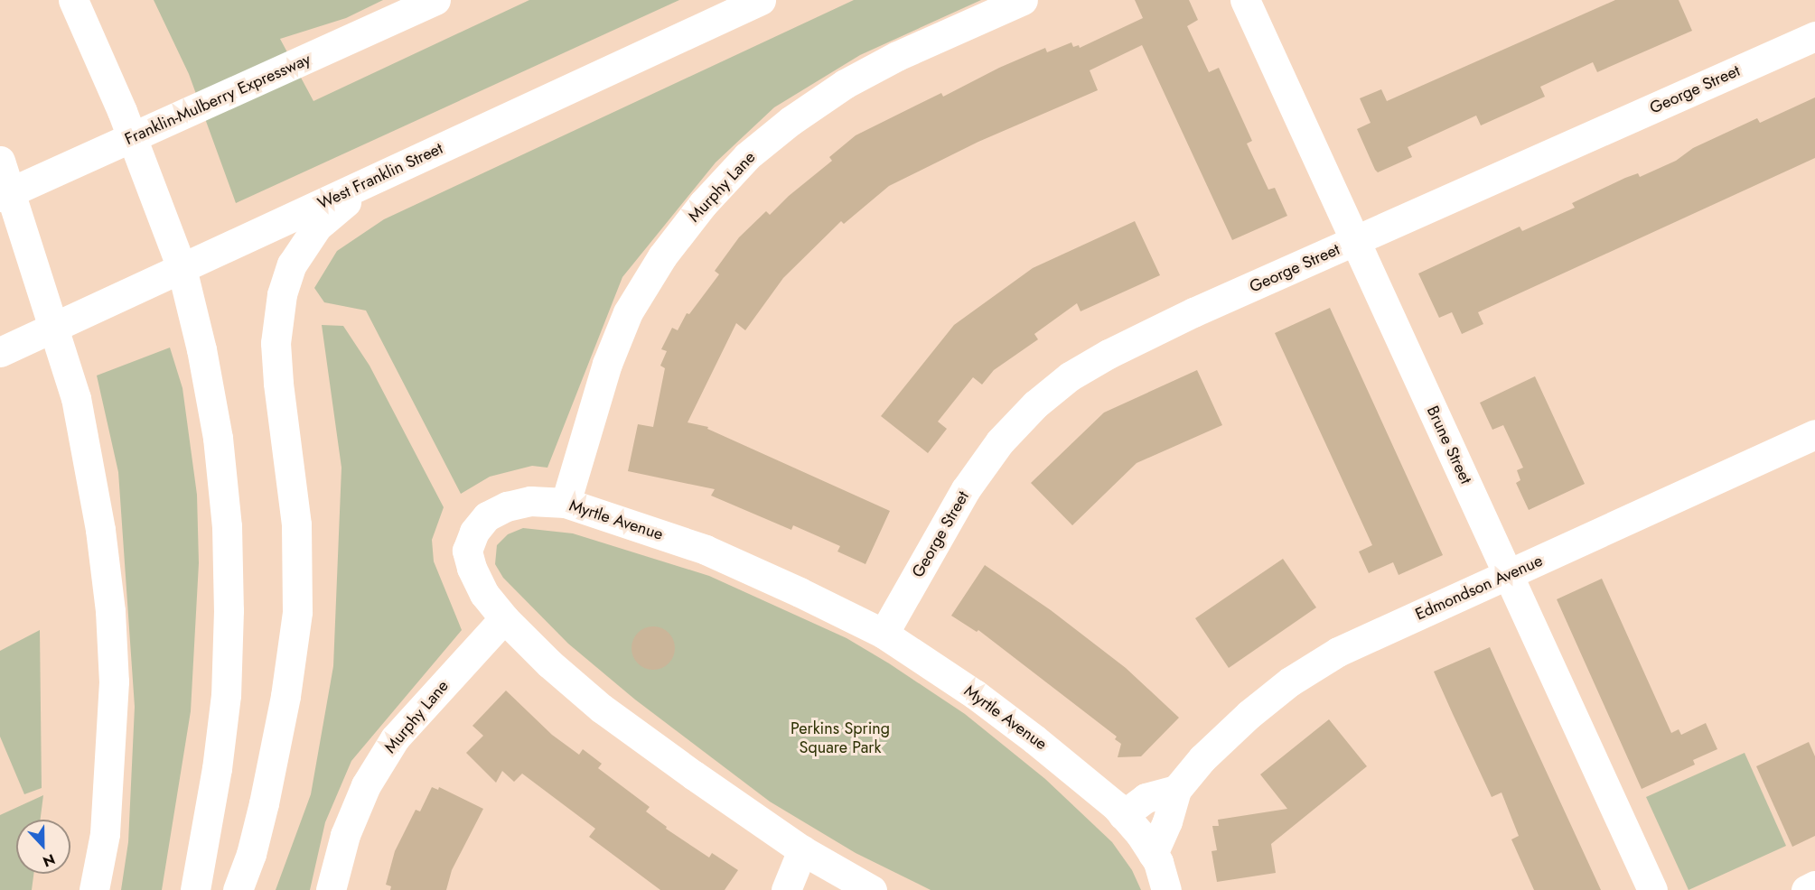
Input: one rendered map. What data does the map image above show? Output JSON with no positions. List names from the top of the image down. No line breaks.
{"streets":{"main road":["George Street","Franklin-Mulberry Expressway","West Franklin Street","Murphy Lane","Brune Street","Myrtle Avenue","Edmondson Avenue"]},"crossings":[["George Street","Brune Street"],["George Street","Myrtle Avenue"],["Murphy Lane","Myrtle Avenue"],["Brune Street","Edmondson Avenue"]],"parks":["Perkins Spring Square Park"],"north":"bottom"}
